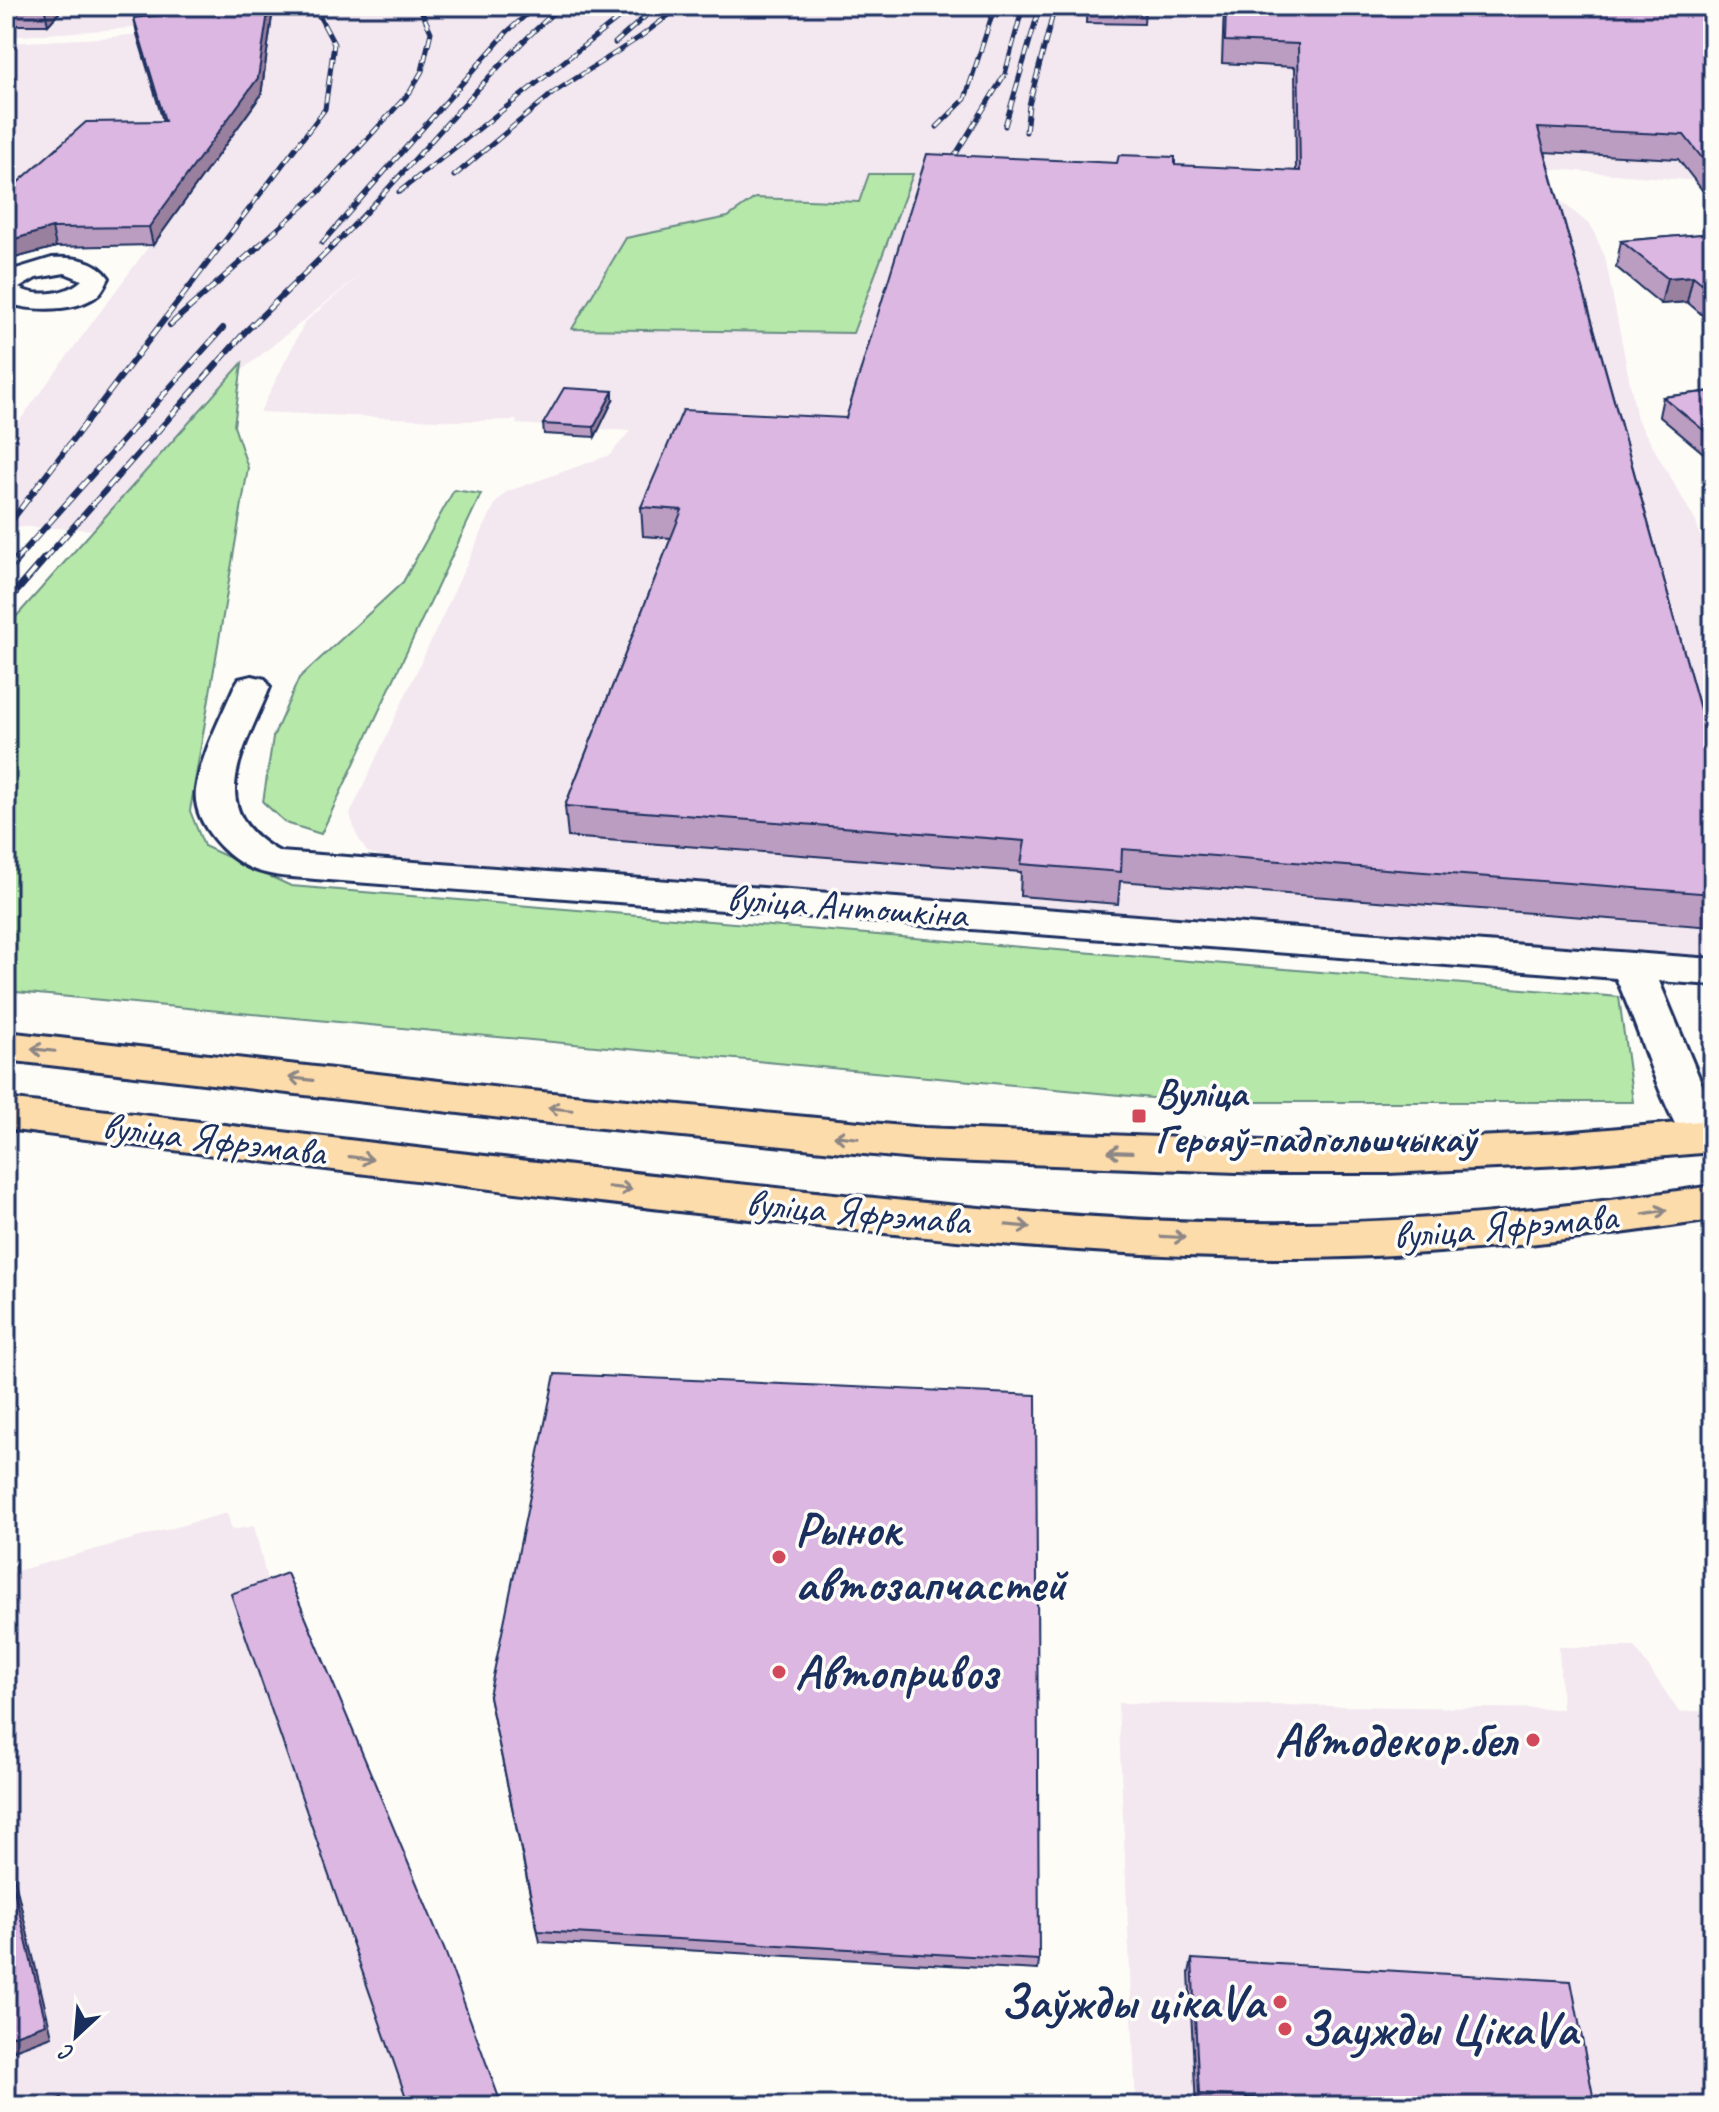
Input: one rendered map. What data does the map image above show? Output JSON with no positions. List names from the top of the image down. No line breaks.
{"streets":{"main road":["вуліца Яфрэмава"],"street":["вуліца Антошкіна"]},"places":{"transit":["Вуліца Герояў-падпольшчыкаў"],"other":["Рынок автозапчастей","Автопривоз","Автодекор.бел","Заўжды цікаVа","Заужды ЦікаVа"]},"north":"bottom left"}
